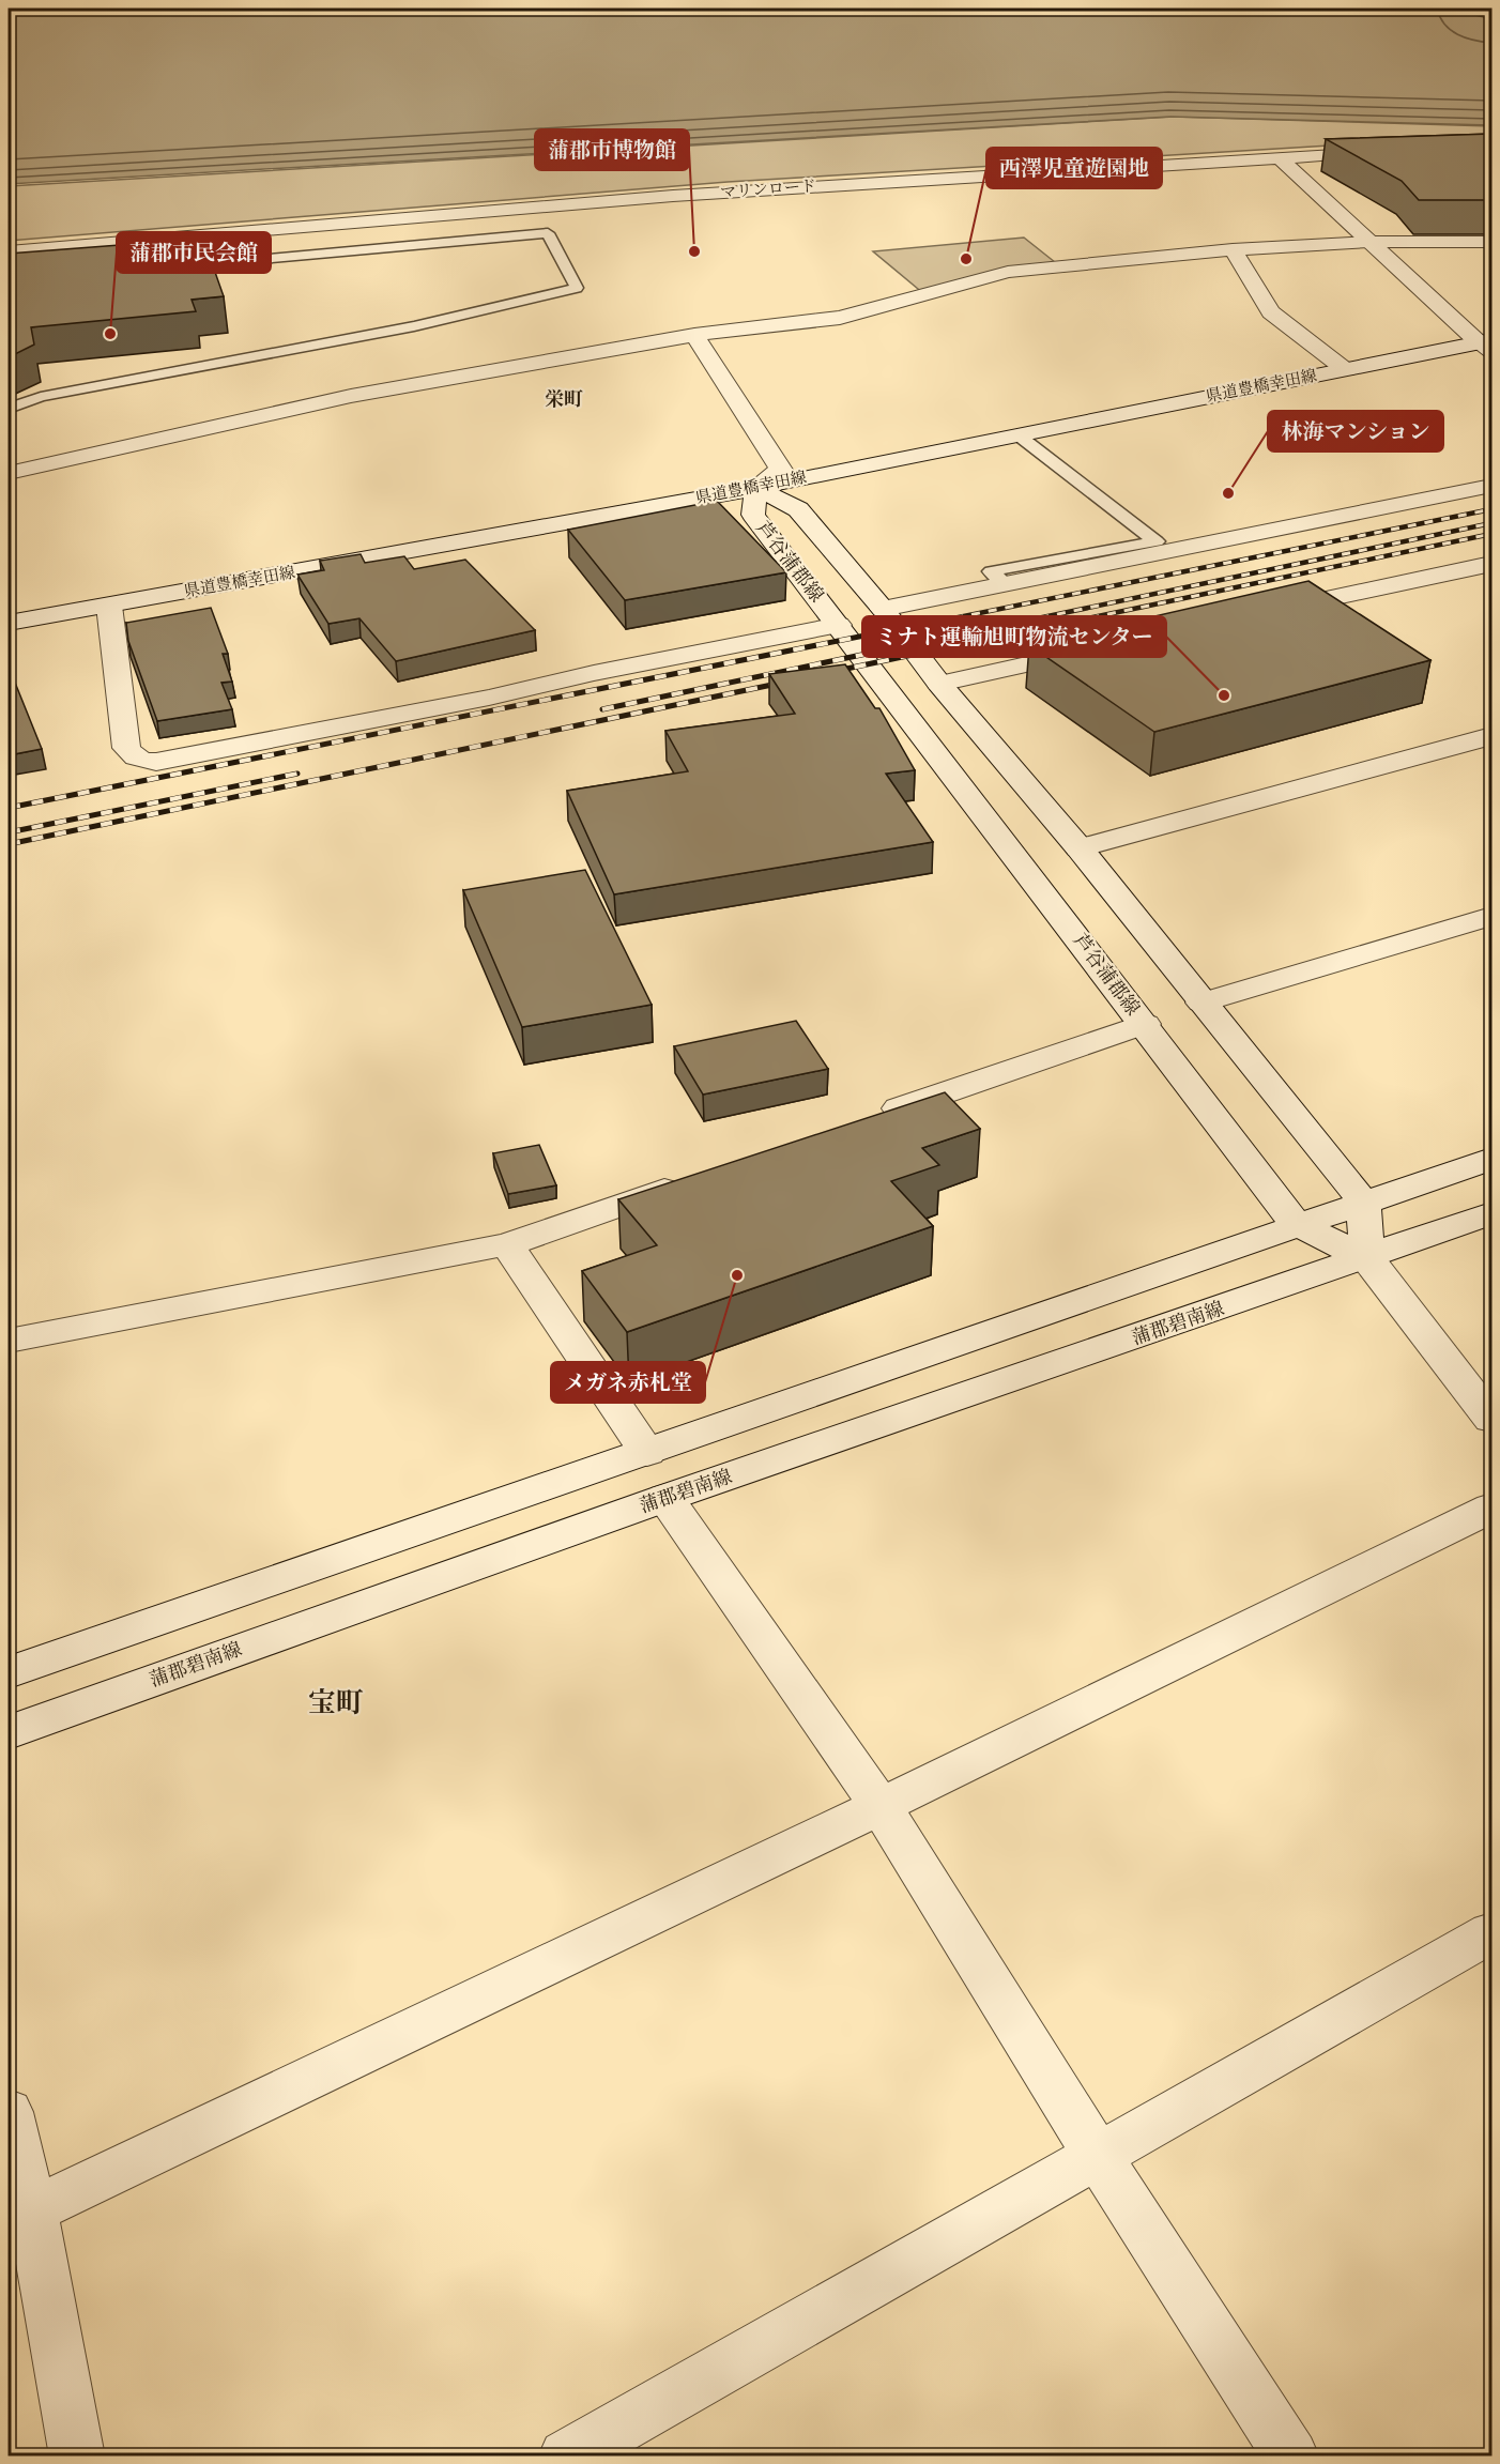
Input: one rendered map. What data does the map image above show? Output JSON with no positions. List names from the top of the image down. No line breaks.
{"streets":{"street":["マリンロード","県道豊橋幸田線","芦谷蒲郡線","蒲郡碧南線"]},"crossings":[["県道豊橋幸田線","芦谷蒲郡線"],["芦谷蒲郡線","蒲郡碧南線"]],"districts":["栄町","宝町"],"places":["蒲郡市博物館","西澤児童遊園地","蒲郡市民会館","林海マンション","ミナト運輸旭町物流センター","メガネ赤札堂"]}
